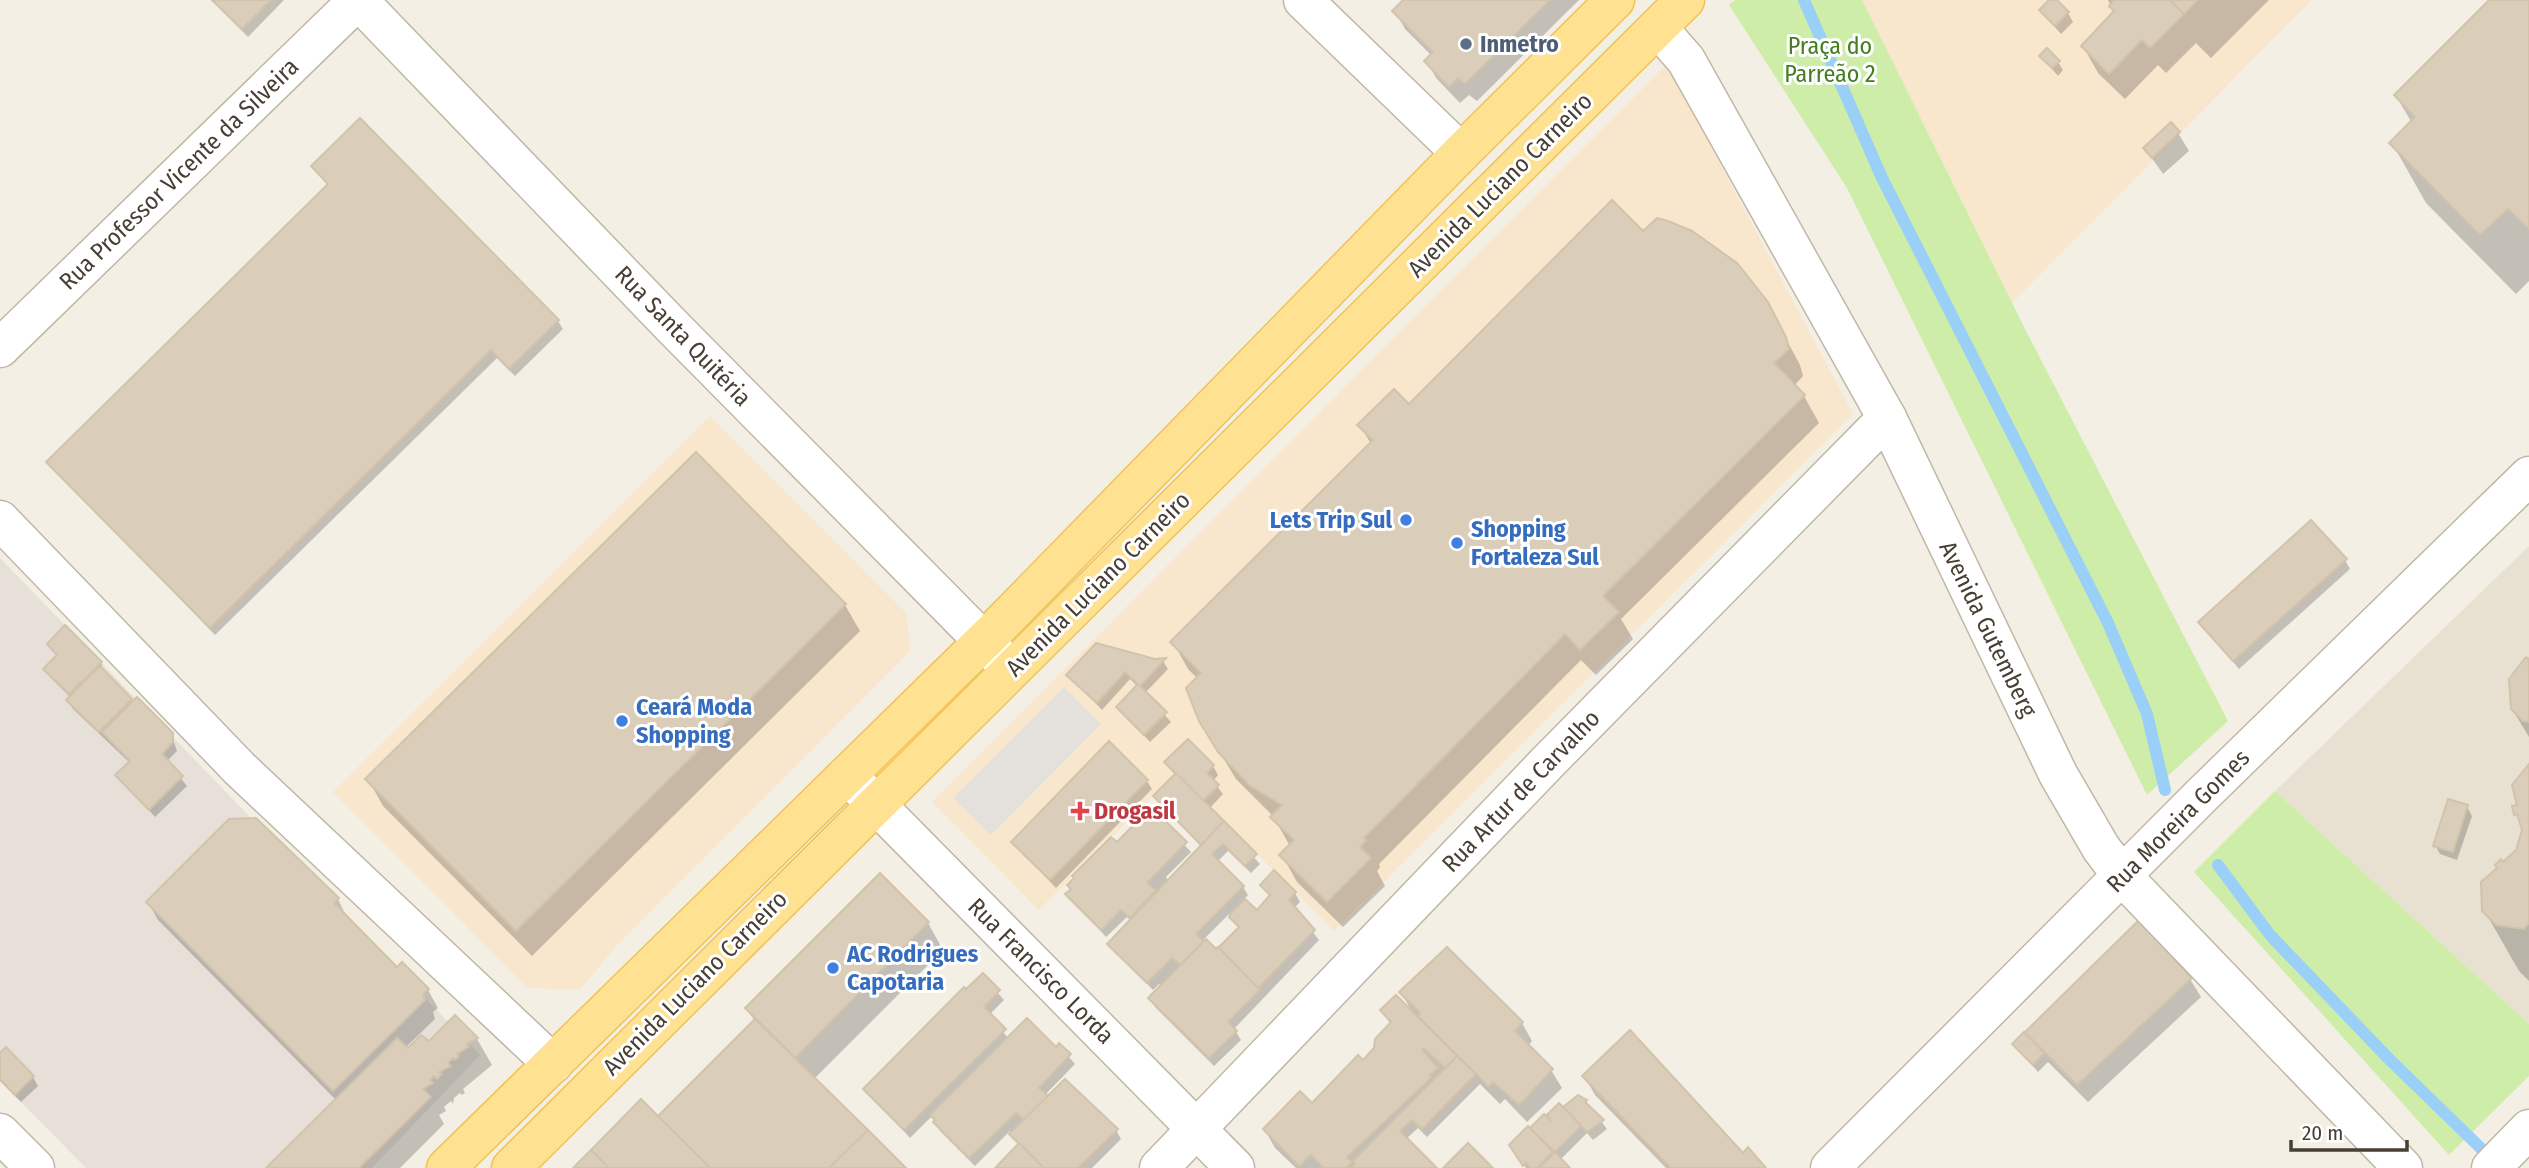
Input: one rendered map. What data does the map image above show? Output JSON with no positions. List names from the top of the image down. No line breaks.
{"streets":{"main road":["Avenida Luciano Carneiro"],"street":["Rua Professor Vicente da Silveira","Rua Santa Quitéria","Avenida Gutemberg","Rua Artur de Carvalho","Rua Moreira Gomes","Rua Francisco Lorda"]},"crossings":[["Rua Professor Vicente da Silveira","Rua Santa Quitéria"],["Avenida Luciano Carneiro","Rua Santa Quitéria"],["Avenida Luciano Carneiro","Avenida Gutemberg"],["Avenida Luciano Carneiro","Rua Francisco Lorda"],["Avenida Gutemberg","Rua Artur de Carvalho"],["Avenida Gutemberg","Rua Moreira Gomes"],["Rua Artur de Carvalho","Rua Francisco Lorda"]],"parks":["Praça do Parreão 2"],"places":{"other":["Inmetro","Lets Trip Sul","Shopping Fortaleza Sul","Ceará Moda Shopping","AC Rodrigues Capotaria"],"health":["Drogasil"]},"scale_bar":"20 m"}
